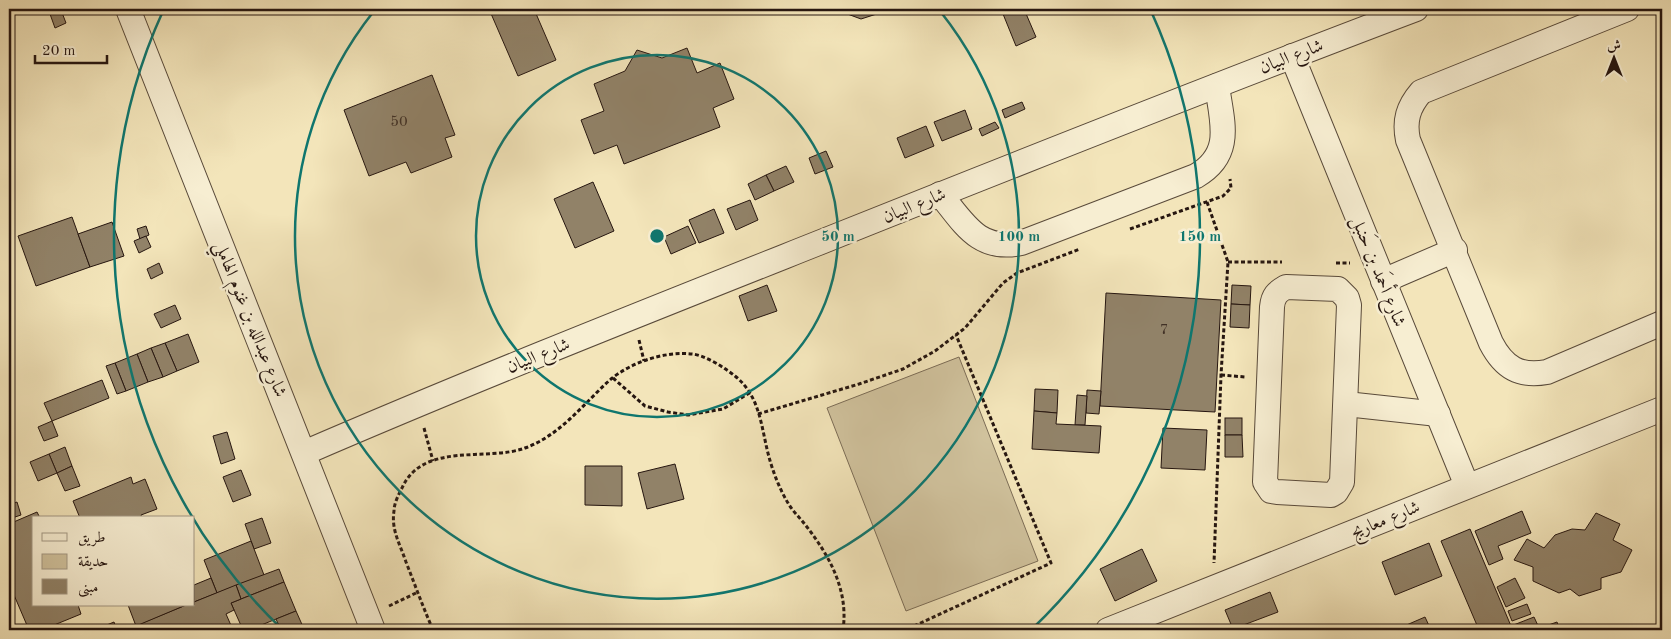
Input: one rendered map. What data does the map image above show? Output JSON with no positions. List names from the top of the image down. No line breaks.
{"streets":{"street":["شارع البيان","شارع أحمَد بن حَنبل","شارع عبدالله بن غنوم الهاملي","شارع معاريج"]},"crossings":[["شارع البيان","شارع أحمَد بن حَنبل"],["شارع البيان","شارع عبدالله بن غنوم الهاملي"],["شارع أحمَد بن حَنبل","شارع معاريج"]],"house_numbers":["50","7"],"legend":["طريق","حديقة","مبنى"],"scale_bar":"20 m","north":"top","rings":["50 m","100 m","150 m"]}
